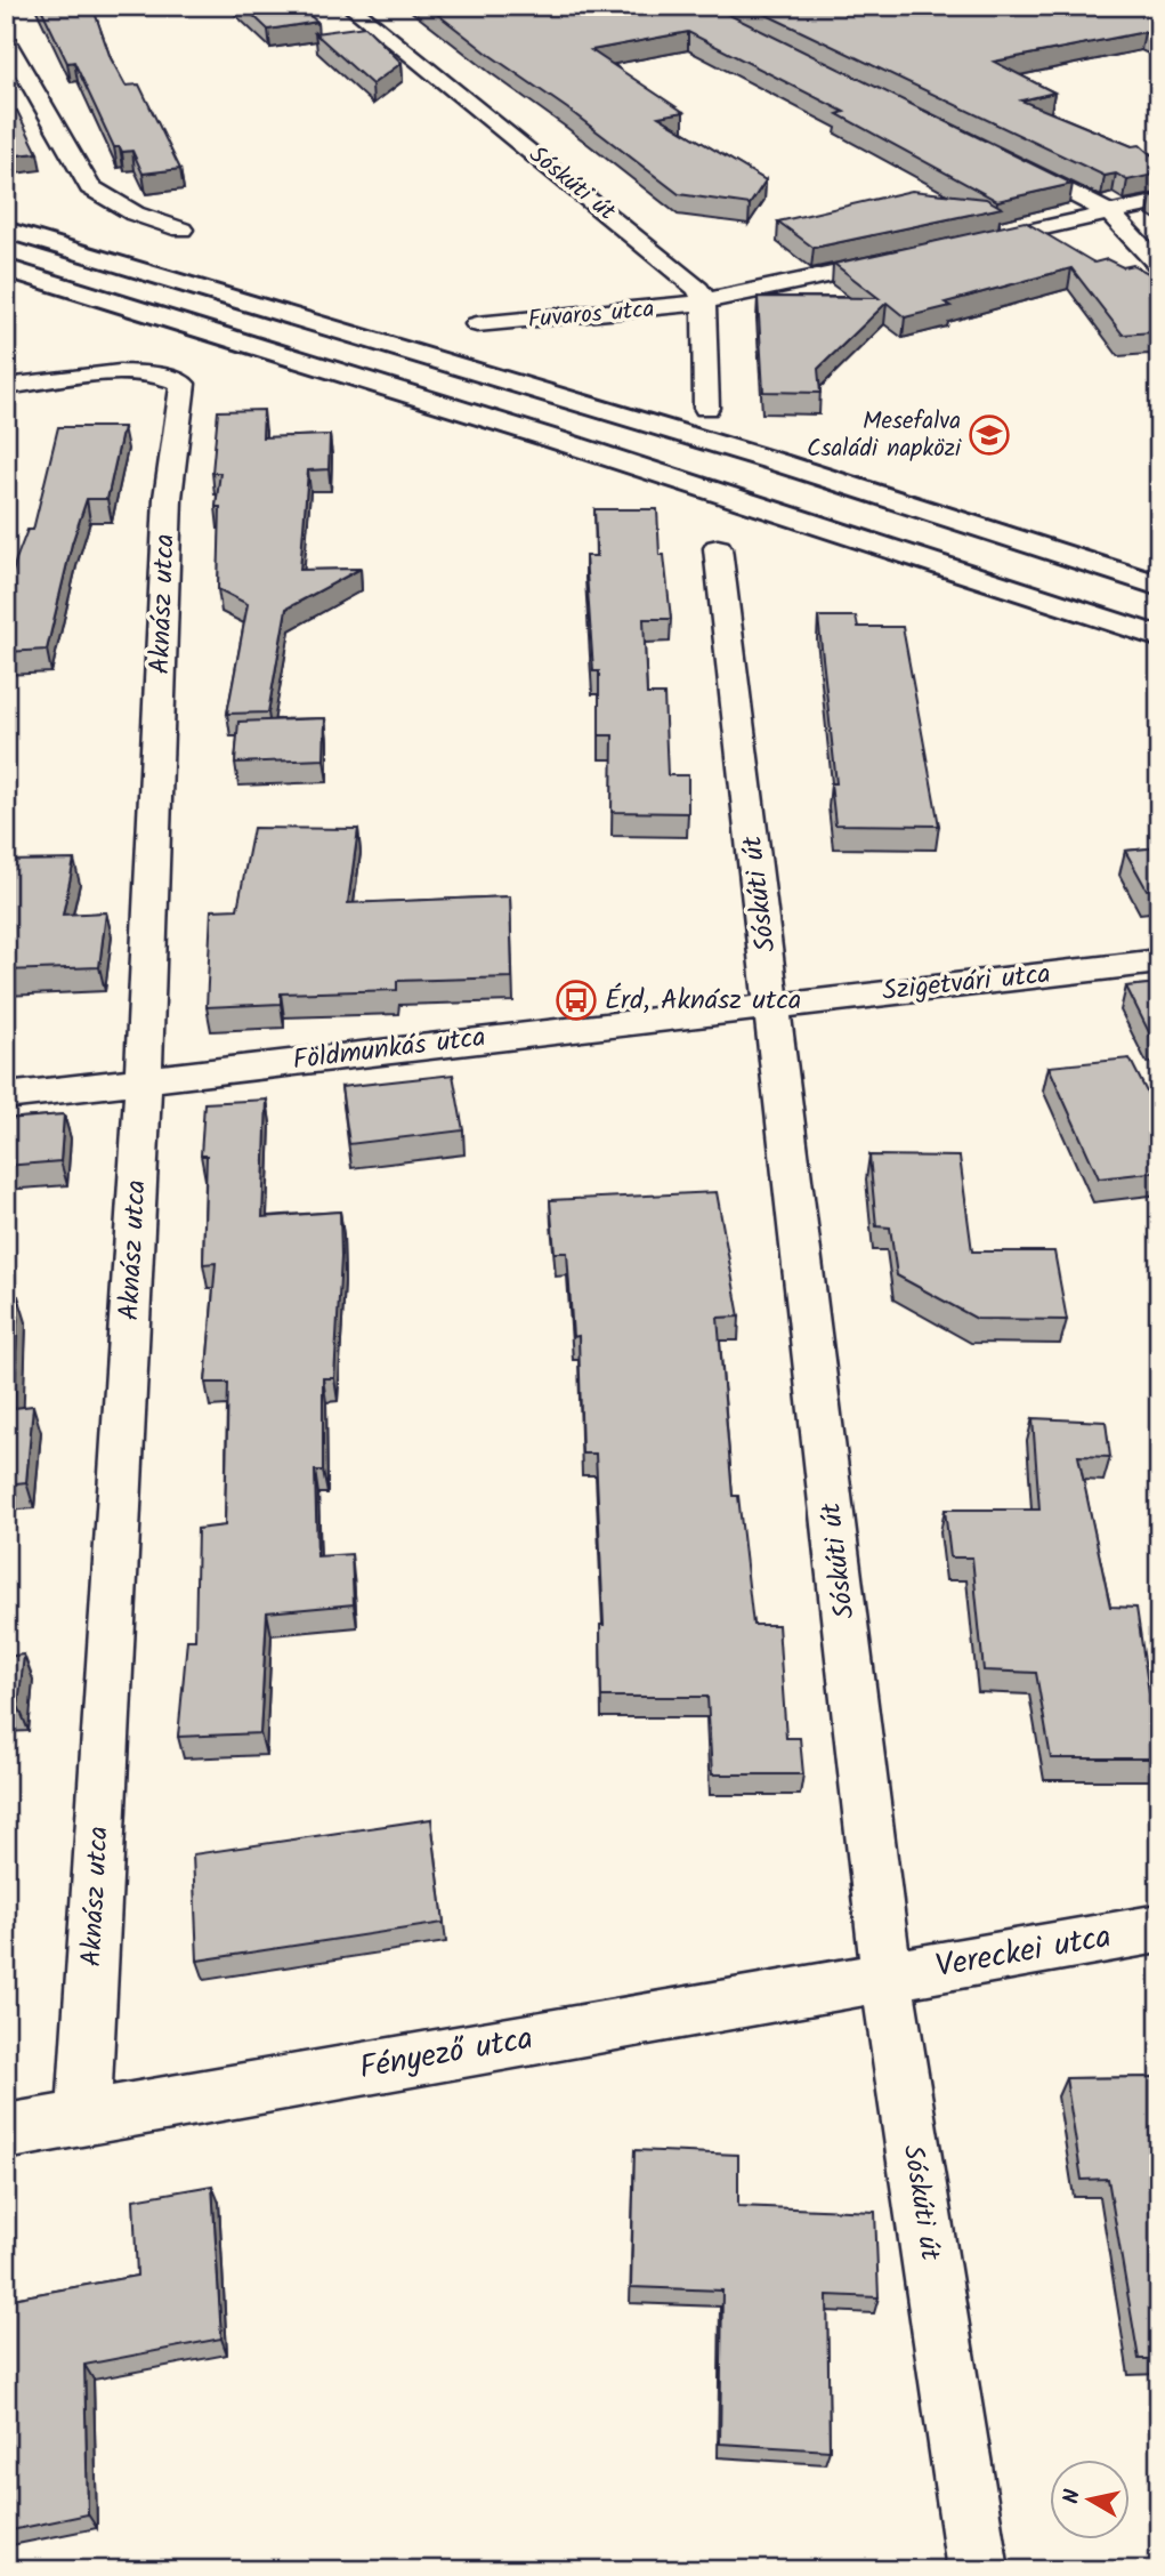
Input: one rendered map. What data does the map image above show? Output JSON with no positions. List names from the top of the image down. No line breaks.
{"streets":{"street":["Sóskúti út","Fuvaros utca","Aknász utca","Szigetvári utca","Földmunkás utca","Vereckei utca","Fényező utca"]},"crossings":[["Sóskúti út","Fuvaros utca"],["Sóskúti út","Szigetvári utca"],["Sóskúti út","Földmunkás utca"],["Sóskúti út","Vereckei utca"],["Sóskúti út","Fényező utca"],["Aknász utca","Földmunkás utca"],["Aknász utca","Fényező utca"],["Szigetvári utca","Földmunkás utca"],["Vereckei utca","Fényező utca"]],"places":{"school or university":["Mesefalva Családi napközi"],"bus stop":["Érd, Aknász utca"]},"north":"left"}
